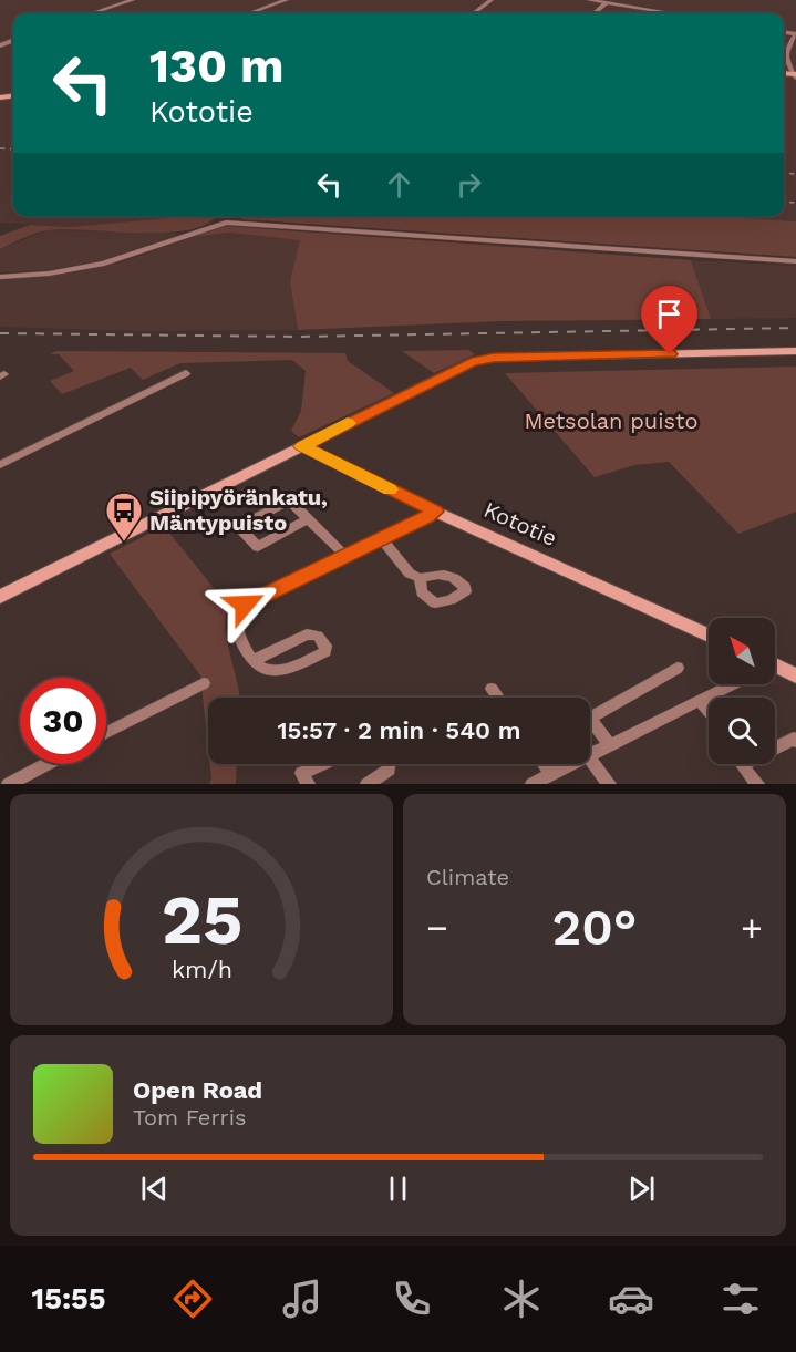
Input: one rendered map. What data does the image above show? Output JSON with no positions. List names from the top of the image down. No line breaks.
{"streets":{"street":["Kototie"]},"parks":["Metsolan puisto"],"places":{"bus stop":["Siipipyöränkatu, Mäntypuisto"]},"north":"top left","page":{"turn":["130 m","Kototie"],"limit":"30","trip":"15:57 · 2 min · 540 m","tile":"Climate","heat":["−","20°","+"],"song":["Open Road","Tom Ferris"],"tabs":"15:55","gauge":["25","km/h"]}}
